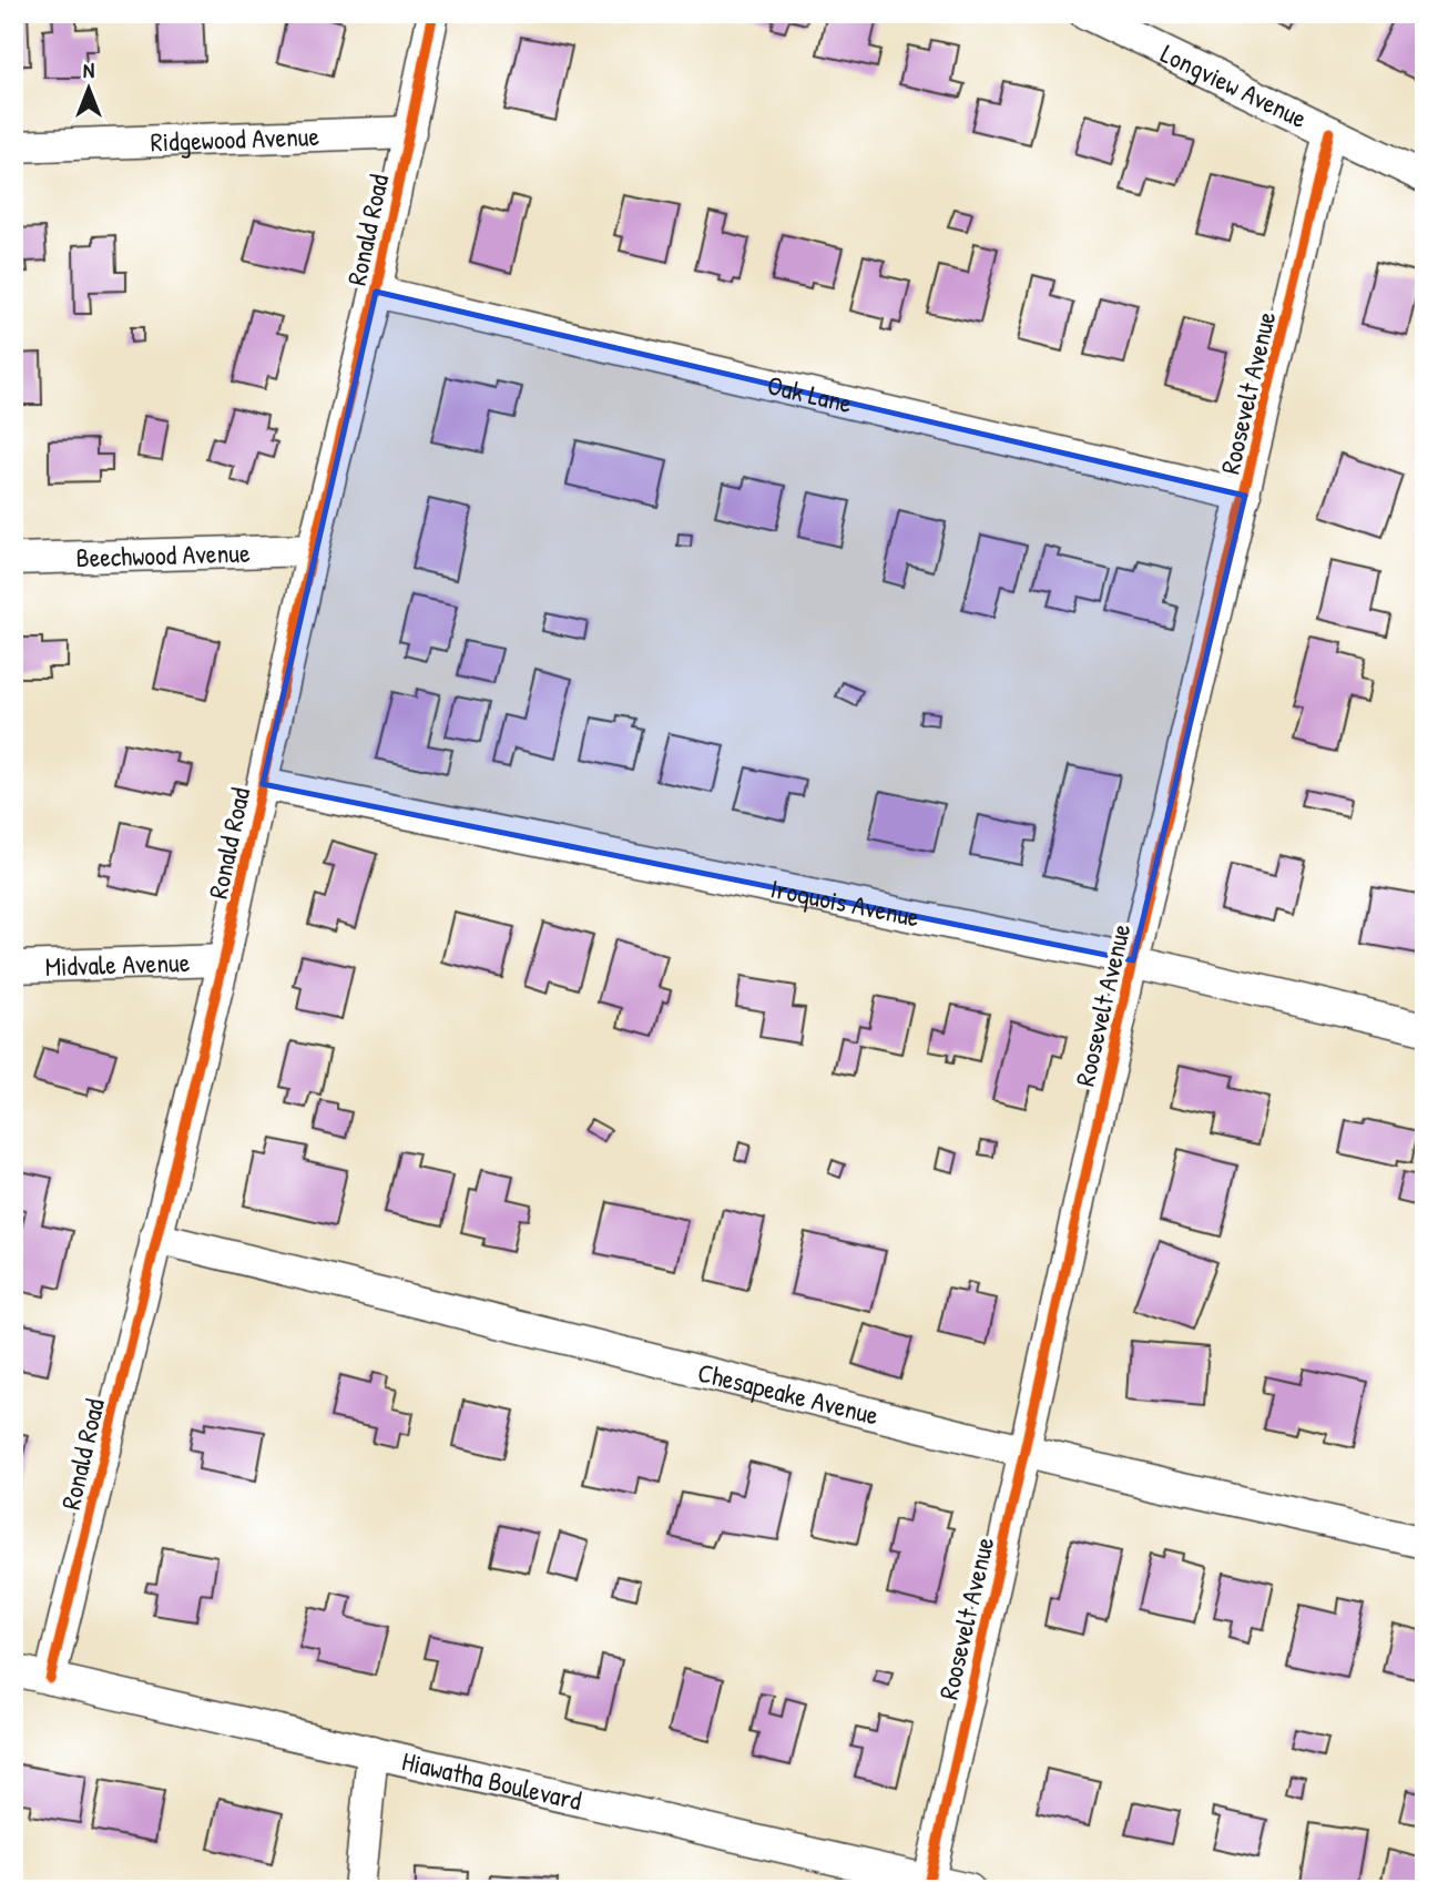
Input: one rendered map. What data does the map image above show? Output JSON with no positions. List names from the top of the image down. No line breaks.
{"streets":{"street":["Longview Avenue","Ridgewood Avenue","Ronald Road","Roosevelt Avenue","Oak Lane","Beechwood Avenue","Iroquois Avenue","Midvale Avenue","Chesapeake Avenue","Hiawatha Boulevard"]},"crossings":[["Longview Avenue","Roosevelt Avenue"],["Ridgewood Avenue","Ronald Road"],["Ronald Road","Oak Lane"],["Ronald Road","Beechwood Avenue"],["Ronald Road","Iroquois Avenue"],["Ronald Road","Midvale Avenue"],["Ronald Road","Chesapeake Avenue"],["Ronald Road","Hiawatha Boulevard"],["Roosevelt Avenue","Oak Lane"],["Roosevelt Avenue","Iroquois Avenue"],["Roosevelt Avenue","Chesapeake Avenue"],["Roosevelt Avenue","Hiawatha Boulevard"]],"north":"top"}
